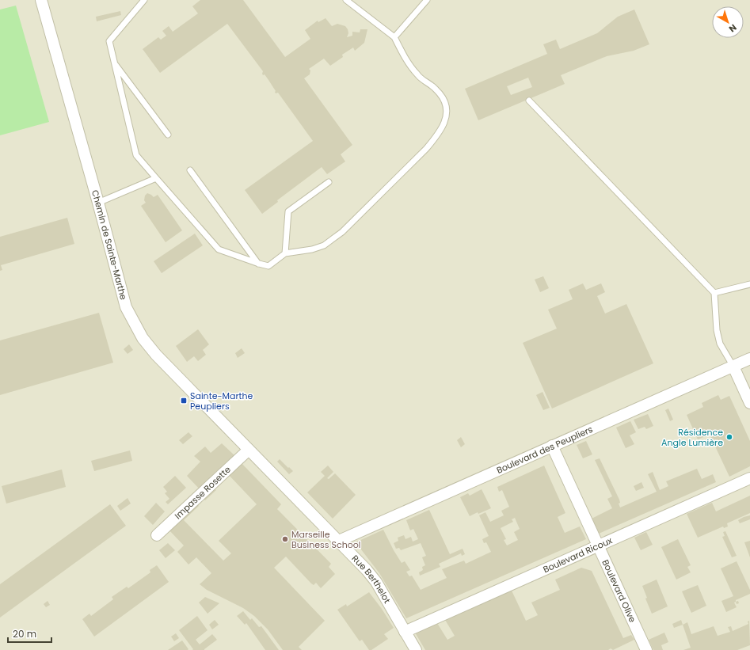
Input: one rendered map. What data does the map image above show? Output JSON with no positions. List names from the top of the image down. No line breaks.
{"streets":{"street":["Chemin de Sainte-Marthe","Boulevard des Peupliers","Impasse Rosette","Boulevard Ricoux","Rue Berthelot","Boulevard Olive"]},"crossings":[["Chemin de Sainte-Marthe","Impasse Rosette"],["Chemin de Sainte-Marthe","Rue Berthelot"],["Boulevard des Peupliers","Rue Berthelot"],["Boulevard des Peupliers","Boulevard Olive"],["Impasse Rosette","Rue Berthelot"],["Boulevard Ricoux","Rue Berthelot"],["Boulevard Ricoux","Boulevard Olive"]],"places":{"transit":["Sainte-Marthe Peupliers"],"other":["Résidence Angle Lumière","Marseille Business School"]},"scale_bar":"20 m","north":"bottom right"}
